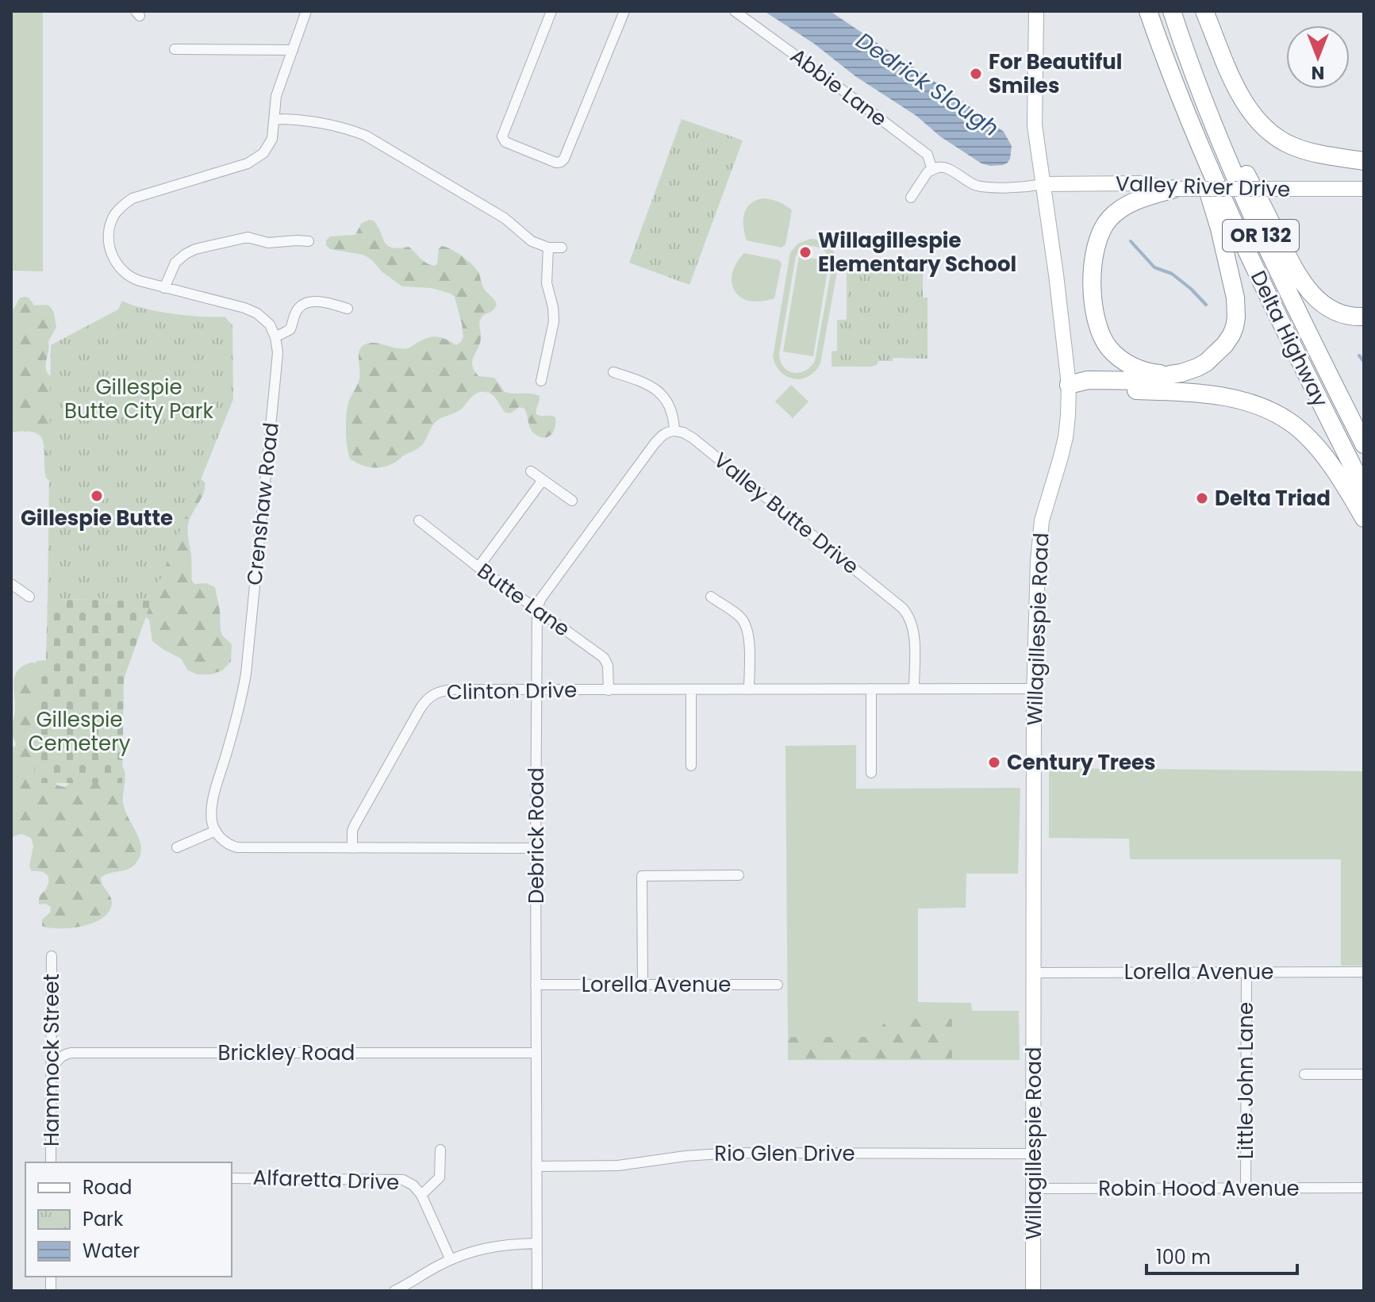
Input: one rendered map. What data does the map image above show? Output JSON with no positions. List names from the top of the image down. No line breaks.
{"streets":{"highway":["OR 132","Delta Highway"],"main road":["Valley River Drive","Willagillespie Road"],"street":["Abbie Lane","Crenshaw Road","Valley Butte Drive","Butte Lane","Clinton Drive","Debrick Road","Lorella Avenue","Brickley Road","Hammock Street","Little John Lane","Rio Glen Drive","Alfaretta Drive","Robin Hood Avenue"]},"crossings":[["Abbie Lane","Valley River Drive"],["Abbie Lane","Willagillespie Road"],["Valley River Drive","Willagillespie Road"],["Valley Butte Drive","Clinton Drive"],["Valley Butte Drive","Debrick Road"],["Butte Lane","Clinton Drive"],["Butte Lane","Debrick Road"],["Willagillespie Road","Clinton Drive"],["Willagillespie Road","Lorella Avenue"],["Willagillespie Road","Rio Glen Drive"],["Willagillespie Road","Robin Hood Avenue"],["Clinton Drive","Debrick Road"],["Debrick Road","Lorella Avenue"],["Debrick Road","Brickley Road"],["Debrick Road","Rio Glen Drive"],["Lorella Avenue","Little John Lane"],["Brickley Road","Hammock Street"],["Little John Lane","Robin Hood Avenue"]],"water":["Dedrick Slough"],"parks":["Gillespie Butte City Park","Gillespie Cemetery"],"places":["For Beautiful Smiles","Willagillespie Elementary School","Gillespie Butte","Delta Triad","Century Trees"],"legend":["Road","Park","Water"],"scale_bar":"100 m","north":"bottom"}
